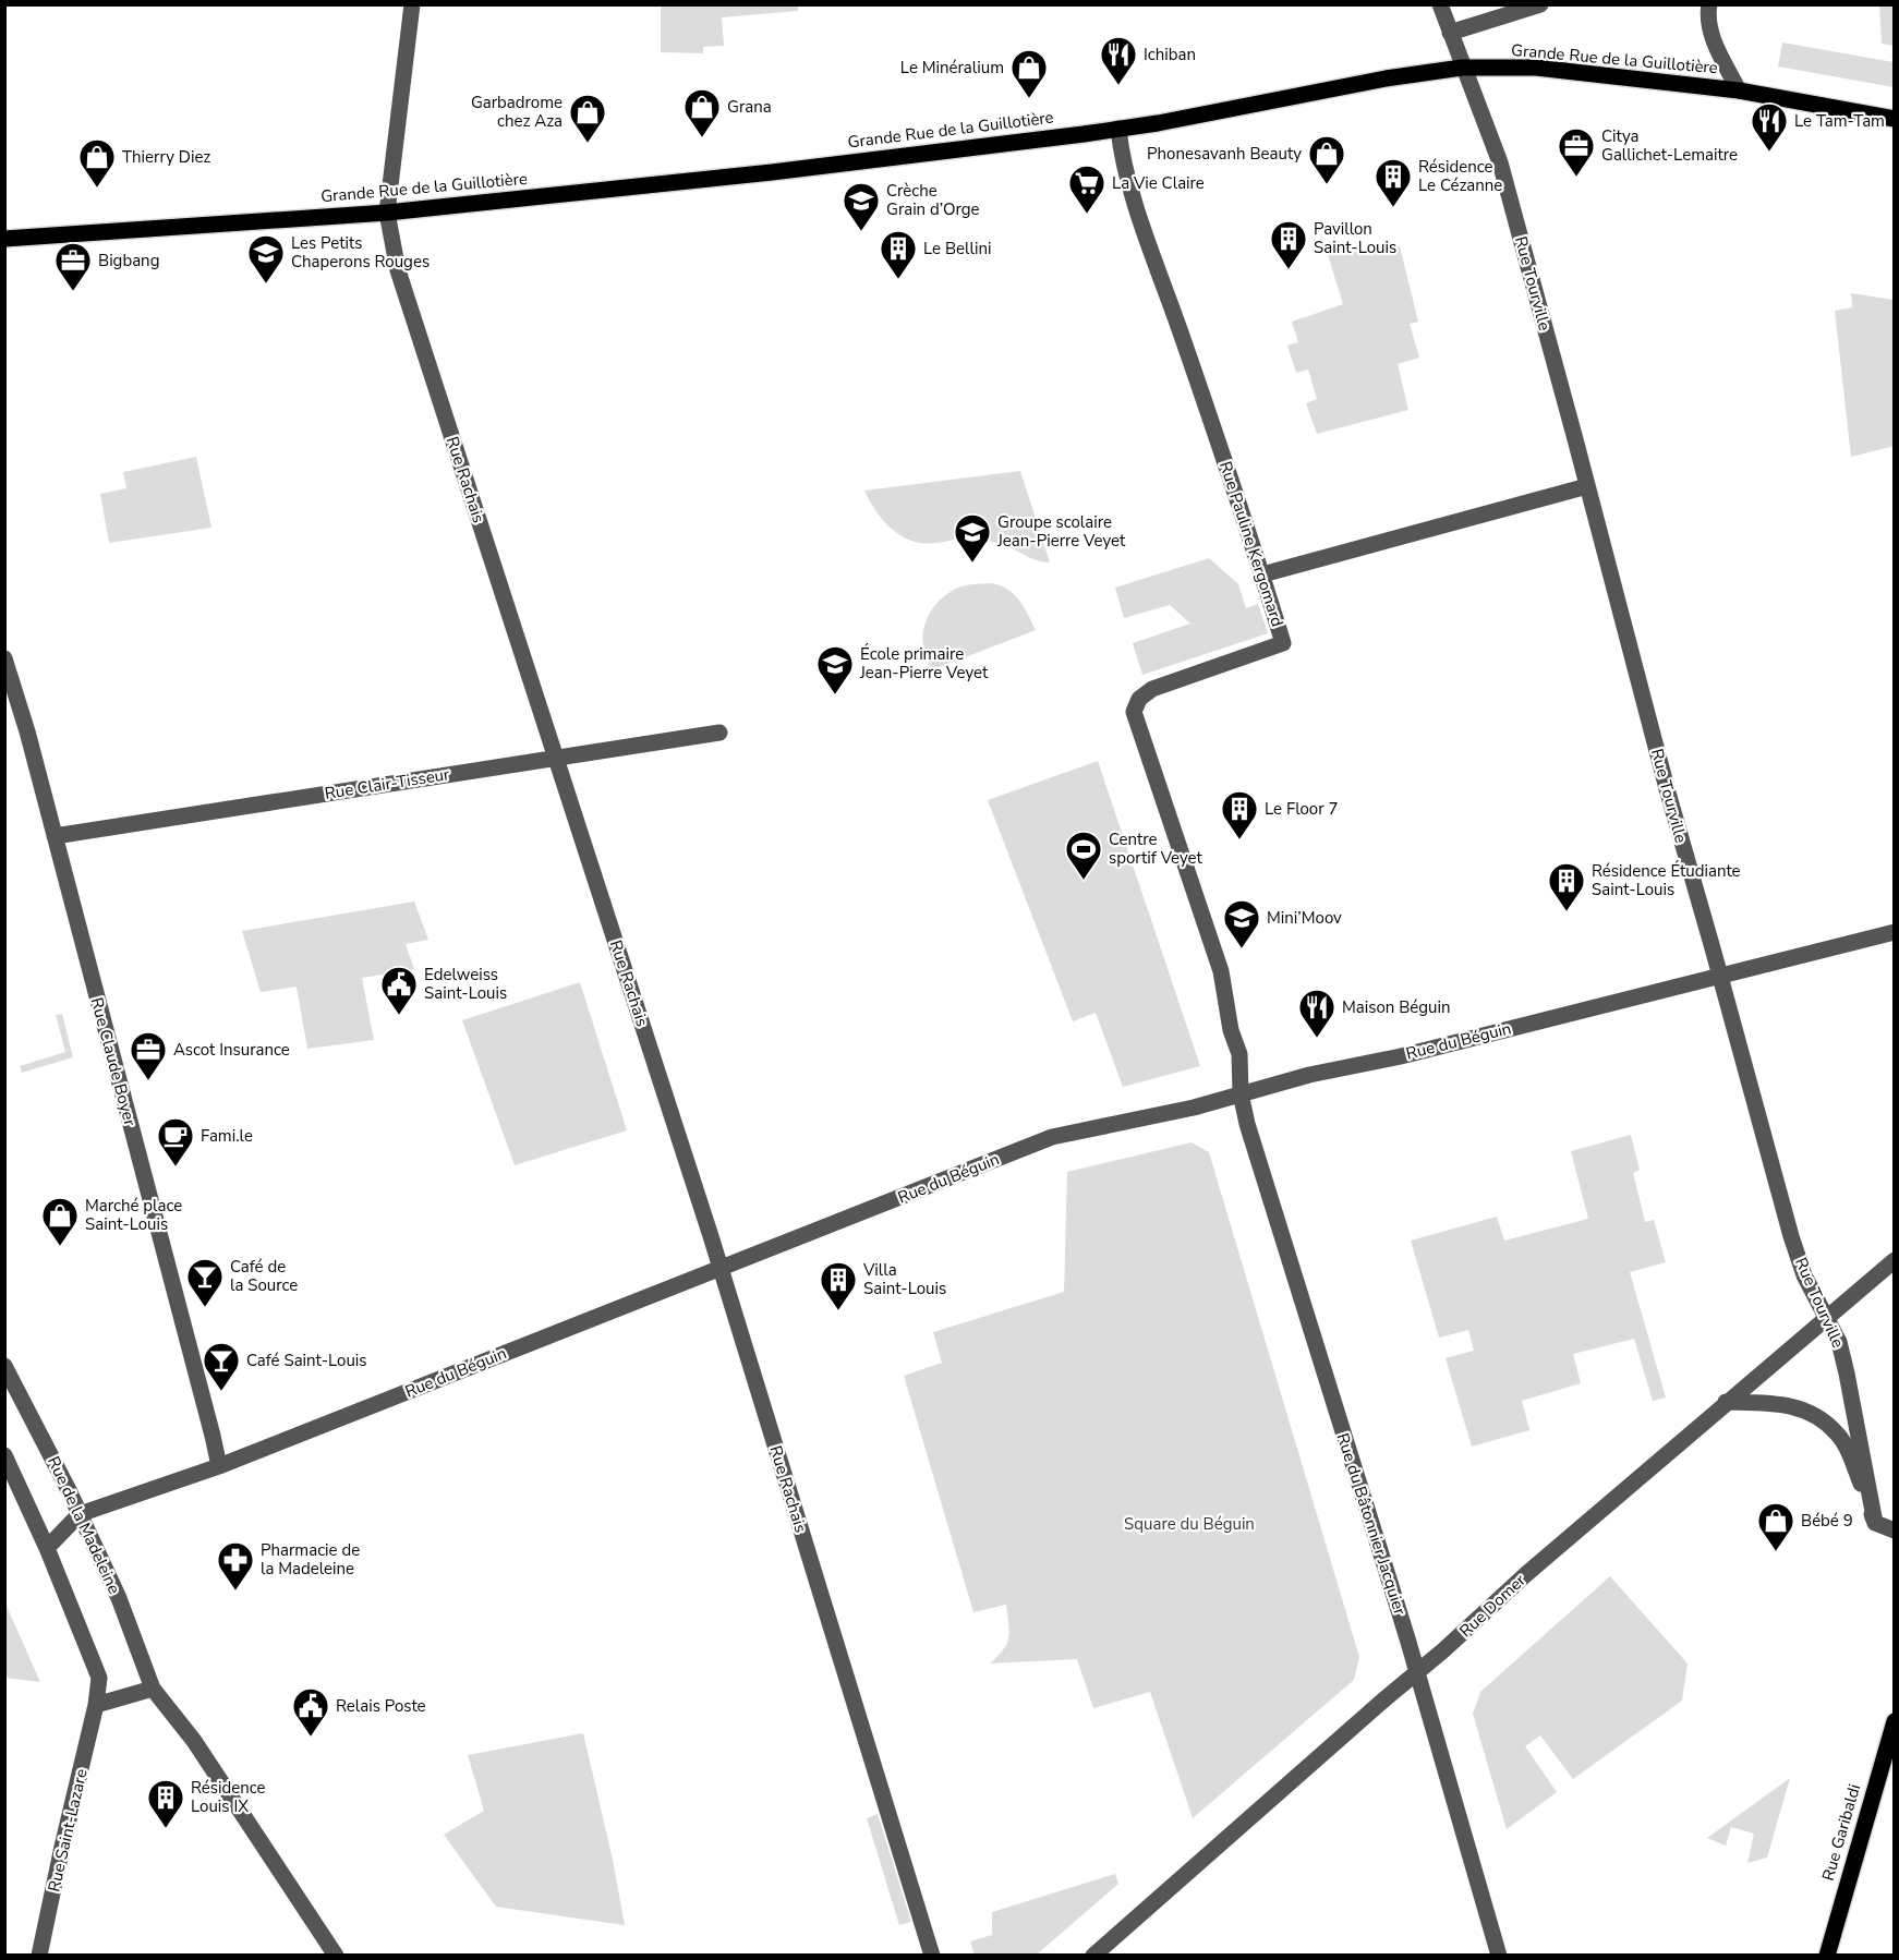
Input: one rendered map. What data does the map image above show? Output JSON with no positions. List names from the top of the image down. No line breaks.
{"streets":{"main road":["Grande Rue de la Guillotière","Rue Garibaldi"],"street":["Rue Tourville","Rue Rachais","Rue Pauline Kergomard","Rue Clair-Tisseur","Rue du Béguin","Rue Claude Boyer","Rue du Bâtonnier Jacquier","Rue de la Madeleine","Rue Domer","Rue Saint-Lazare"]},"crossings":[["Grande Rue de la Guillotière","Rue Tourville"],["Grande Rue de la Guillotière","Rue Rachais"],["Grande Rue de la Guillotière","Rue Pauline Kergomard"],["Rue Tourville","Rue du Béguin"],["Rue Tourville","Rue Domer"],["Rue Rachais","Rue Clair-Tisseur"],["Rue Rachais","Rue du Béguin"],["Rue Pauline Kergomard","Rue du Béguin"],["Rue Pauline Kergomard","Rue du Bâtonnier Jacquier"],["Rue Clair-Tisseur","Rue Claude Boyer"],["Rue du Béguin","Rue Claude Boyer"],["Rue du Béguin","Rue du Bâtonnier Jacquier"],["Rue du Béguin","Rue de la Madeleine"],["Rue du Bâtonnier Jacquier","Rue Domer"]],"parks":["Square du Béguin"],"places":{"restaurant":["Ichiban","Le Tam-Tam","Maison Béguin"],"shop":["Le Minéralium","Grana","Garbadrome chez Aza","Phonesavanh Beauty","Thierry Diez","Marché place Saint-Louis","Bébé 9"],"office":["Citya Gallichet-Lemaitre","Bigbang","Ascot Insurance"],"building":["Résidence Le Cézanne","Pavillon Saint-Louis","Le Bellini","Le Floor 7","Résidence Étudiante Saint-Louis","Villa Saint-Louis","Résidence Louis IX"],"supermarket":["La Vie Claire"],"school or university":["Crèche Grain d’Orge","Les Petits Chaperons Rouges","Groupe scolaire Jean-Pierre Veyet","École primaire Jean-Pierre Veyet","Mini’Moov"],"sports":["Centre sportif Veyet"],"public building":["Edelweiss Saint-Louis","Relais Poste"],"cafe":["Fami.le"],"bar":["Café de la Source","Café Saint-Louis"],"pharmacy":["Pharmacie de la Madeleine"]}}
